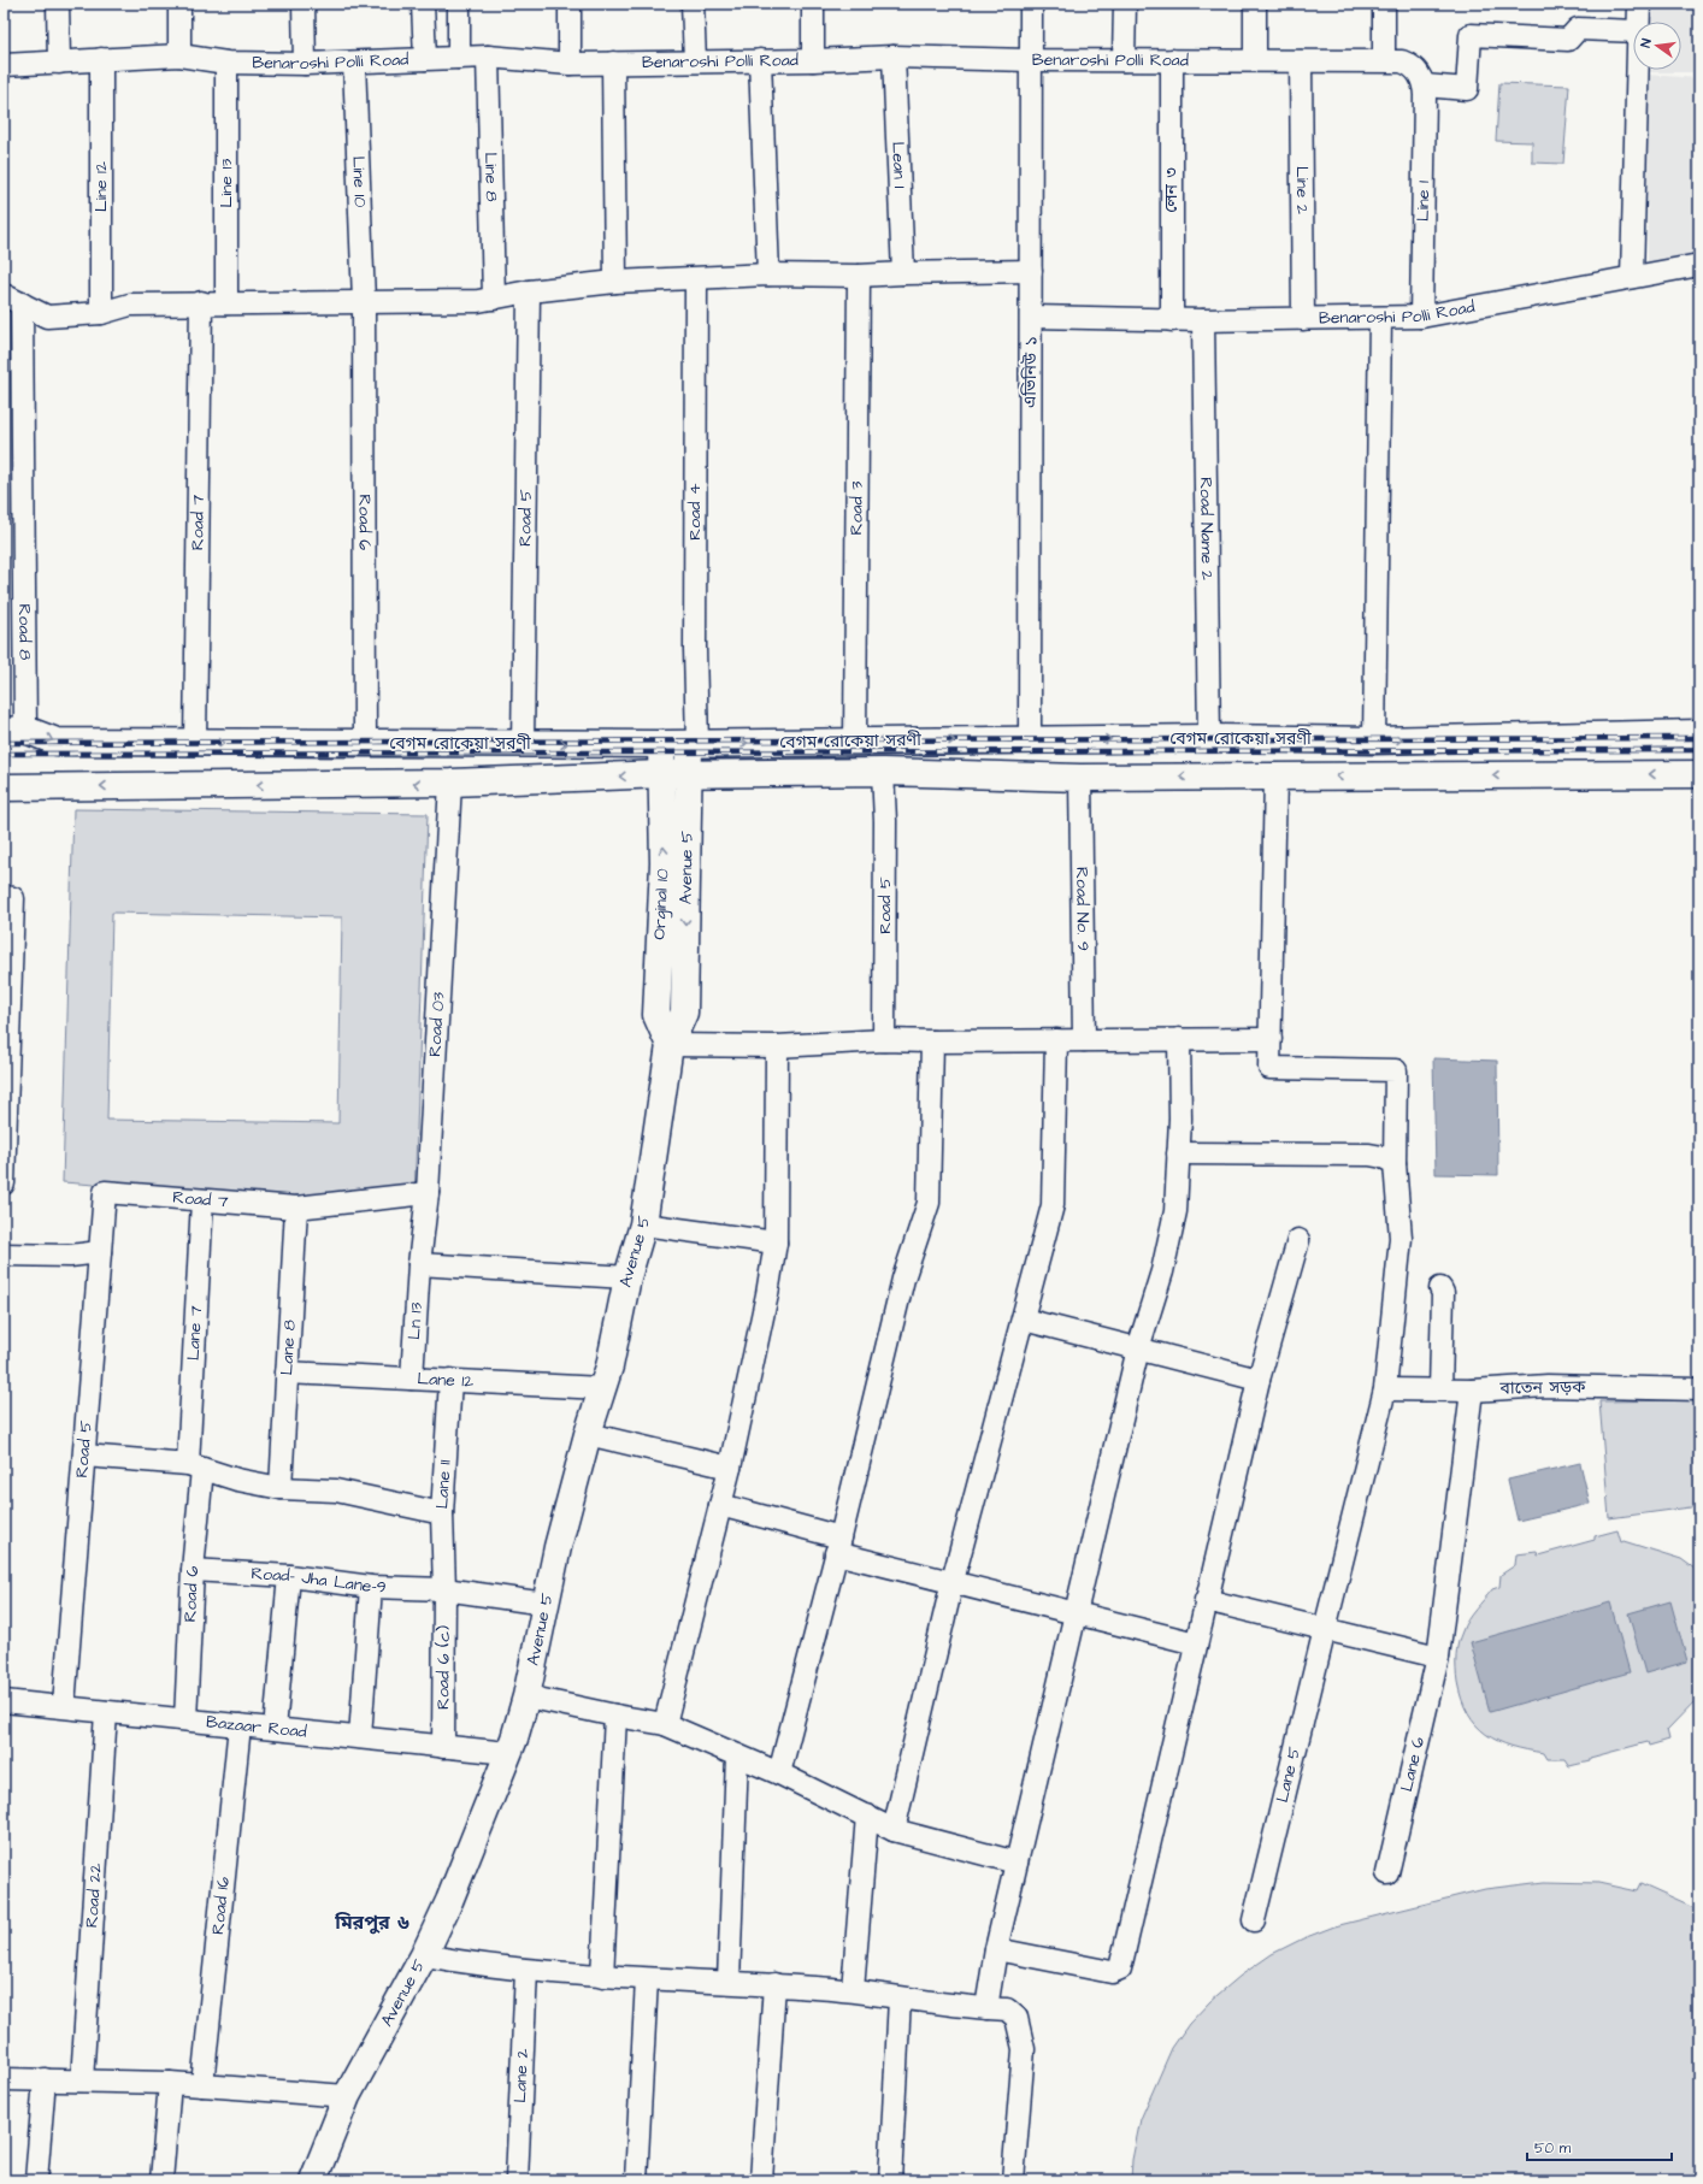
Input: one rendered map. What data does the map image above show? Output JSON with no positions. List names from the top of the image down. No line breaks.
{"streets":{"main road":["বেগম রোকেয়া সরণী","Avenue 5","Orginal 10"],"street":["Benaroshi Polli Road","Lean 1","Line 8","Line 10","Line 13","Line 12","লেন ৩","Line 2","Line 1","এভিনিউ ১","Road 3","Road 4","Road 5","Road 7","Road 6","Road Name 2","Road 8","Road No. 9","Road 03","Ln 13","Lane 7","Lane 8","Lane 12","বাতেন সড়ক","Lane 11","Road- Jha Lane-9","Road 6 (c)","Bazaar Road","Lane 6","Lane 5","Road 22","Road 16","Lane 2"]},"crossings":[["Benaroshi Polli Road","Lean 1"],["Benaroshi Polli Road","Line 8"],["Benaroshi Polli Road","Line 10"],["Benaroshi Polli Road","Line 13"],["Benaroshi Polli Road","Line 12"],["Benaroshi Polli Road","লেন ৩"],["Benaroshi Polli Road","Line 2"],["Benaroshi Polli Road","Line 1"],["Benaroshi Polli Road","এভিনিউ ১"],["Benaroshi Polli Road","Road Name 2"],["Line 10","Road 6"],["এভিনিউ ১","বেগম রোকেয়া সরণী"],["Road 3","বেগম রোকেয়া সরণী"],["Road 4","বেগম রোকেয়া সরণী"],["Road 4","Avenue 5"],["Road 5","Road 7"],["Road 5","বেগম রোকেয়া সরণী"],["Road 5","Bazaar Road"],["Road 7","বেগম রোকেয়া সরণী"],["Road 7","Road 03"],["Road 7","Lane 7"],["Road 7","Lane 8"],["Road 6","বেগম রোকেয়া সরণী"],["Road 6","Lane 7"],["Road 6","Road- Jha Lane-9"],["Road 6","Bazaar Road"],["Road Name 2","বেগম রোকেয়া সরণী"],["Road 8","বেগম রোকেয়া সরণী"],["বেগম রোকেয়া সরণী","Avenue 5"],["বেগম রোকেয়া সরণী","Orginal 10"],["বেগম রোকেয়া সরণী","Road No. 9"],["বেগম রোকেয়া সরণী","Road 03"],["Avenue 5","Orginal 10"],["Avenue 5","Lane 12"],["Avenue 5","Road- Jha Lane-9"],["Avenue 5","Bazaar Road"],["Road 03","Ln 13"],["Ln 13","Lane 12"],["Lane 8","Lane 12"],["Lane 12","Lane 11"],["বাতেন সড়ক","Lane 6"],["বাতেন সড়ক","Lane 5"],["Lane 11","Road- Jha Lane-9"],["Lane 11","Road 6 (c)"],["Road- Jha Lane-9","Road 6 (c)"],["Road 6 (c)","Bazaar Road"],["Bazaar Road","Road 22"],["Bazaar Road","Road 16"]],"one_way":["Orginal 10"],"districts":["মিরপুর ৬"],"scale_bar":"50 m","north":"left"}
